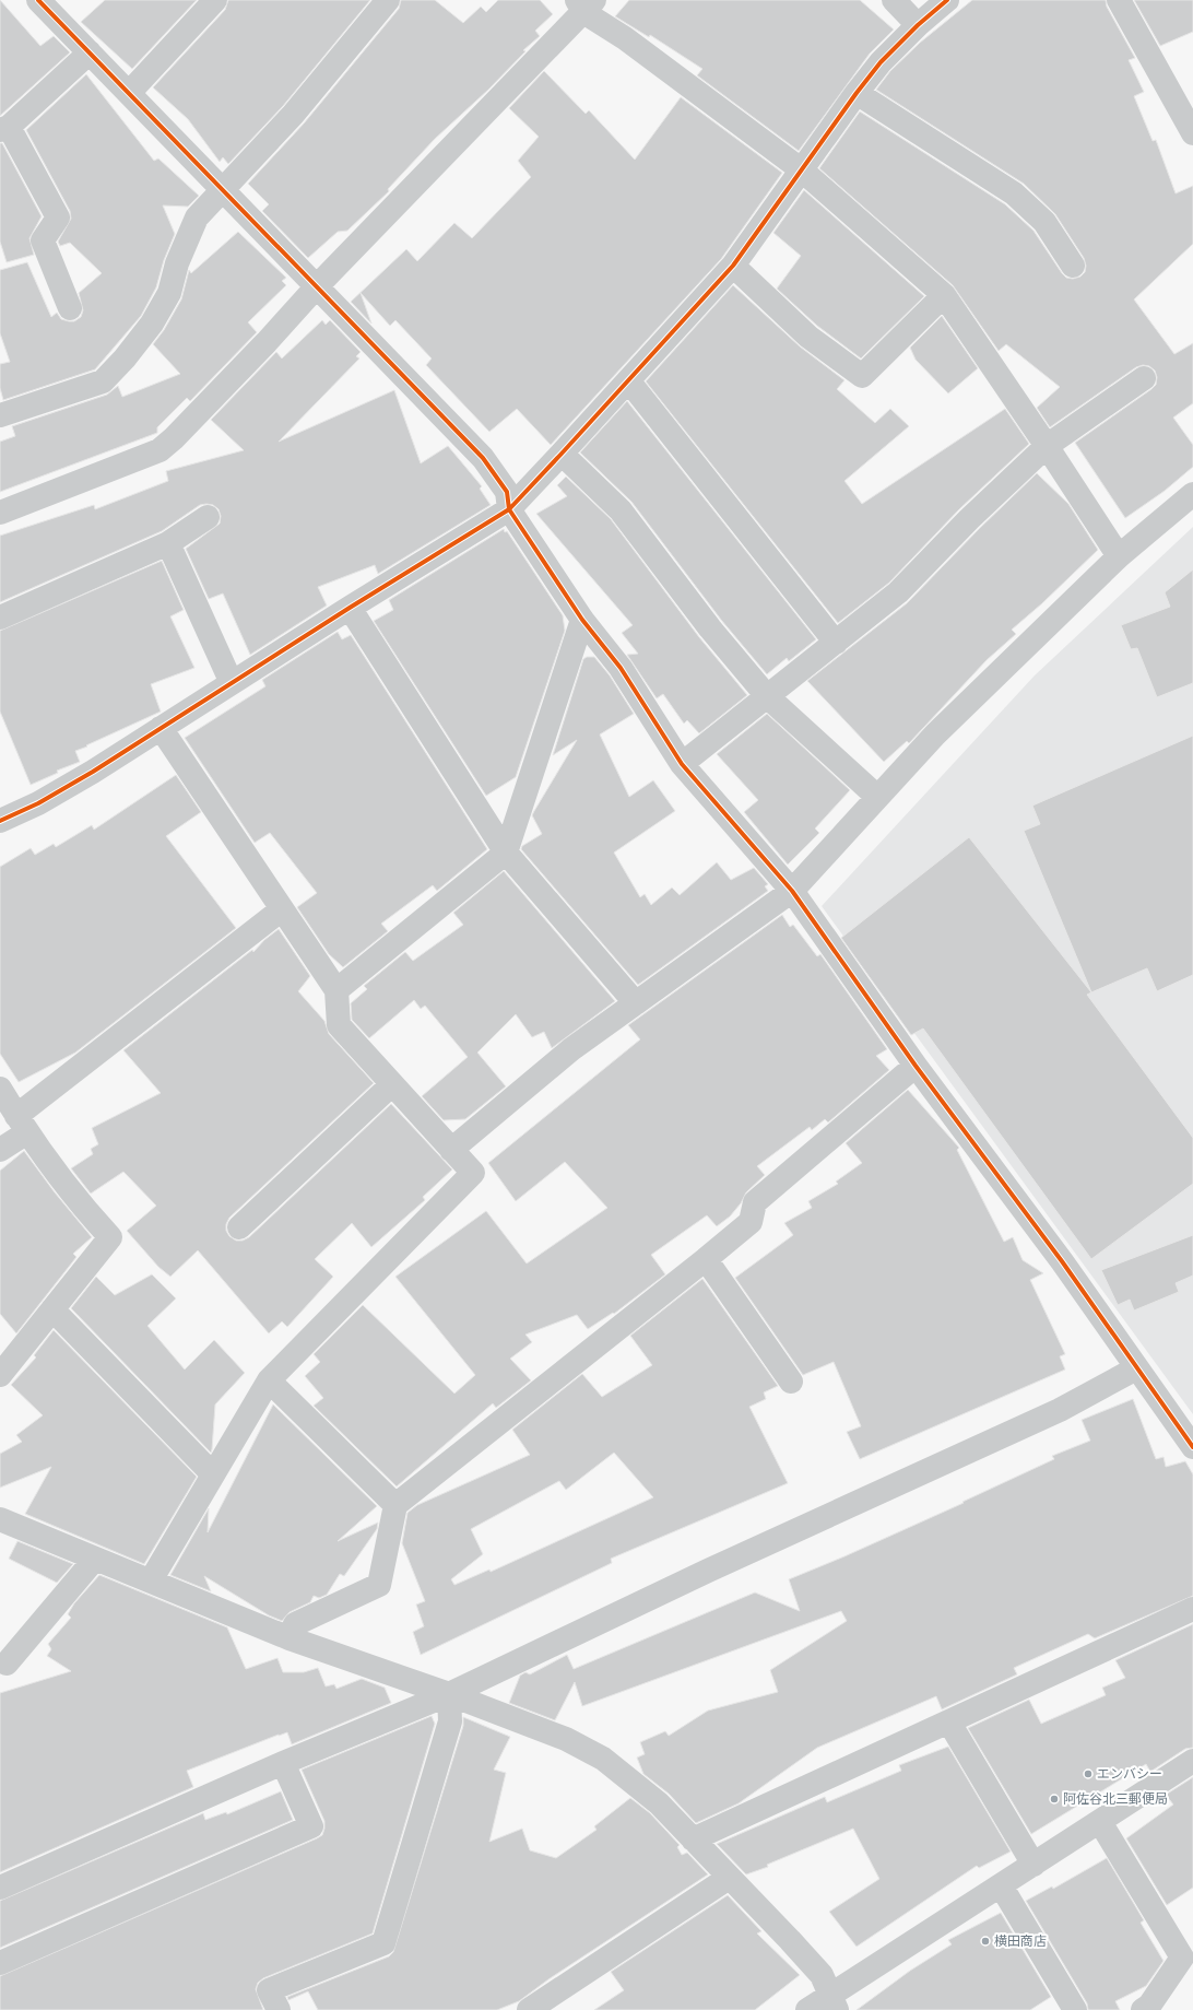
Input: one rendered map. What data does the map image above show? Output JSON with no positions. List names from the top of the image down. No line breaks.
{"places":["エンバシー","阿佐谷北三郵便局","横田商店"]}
